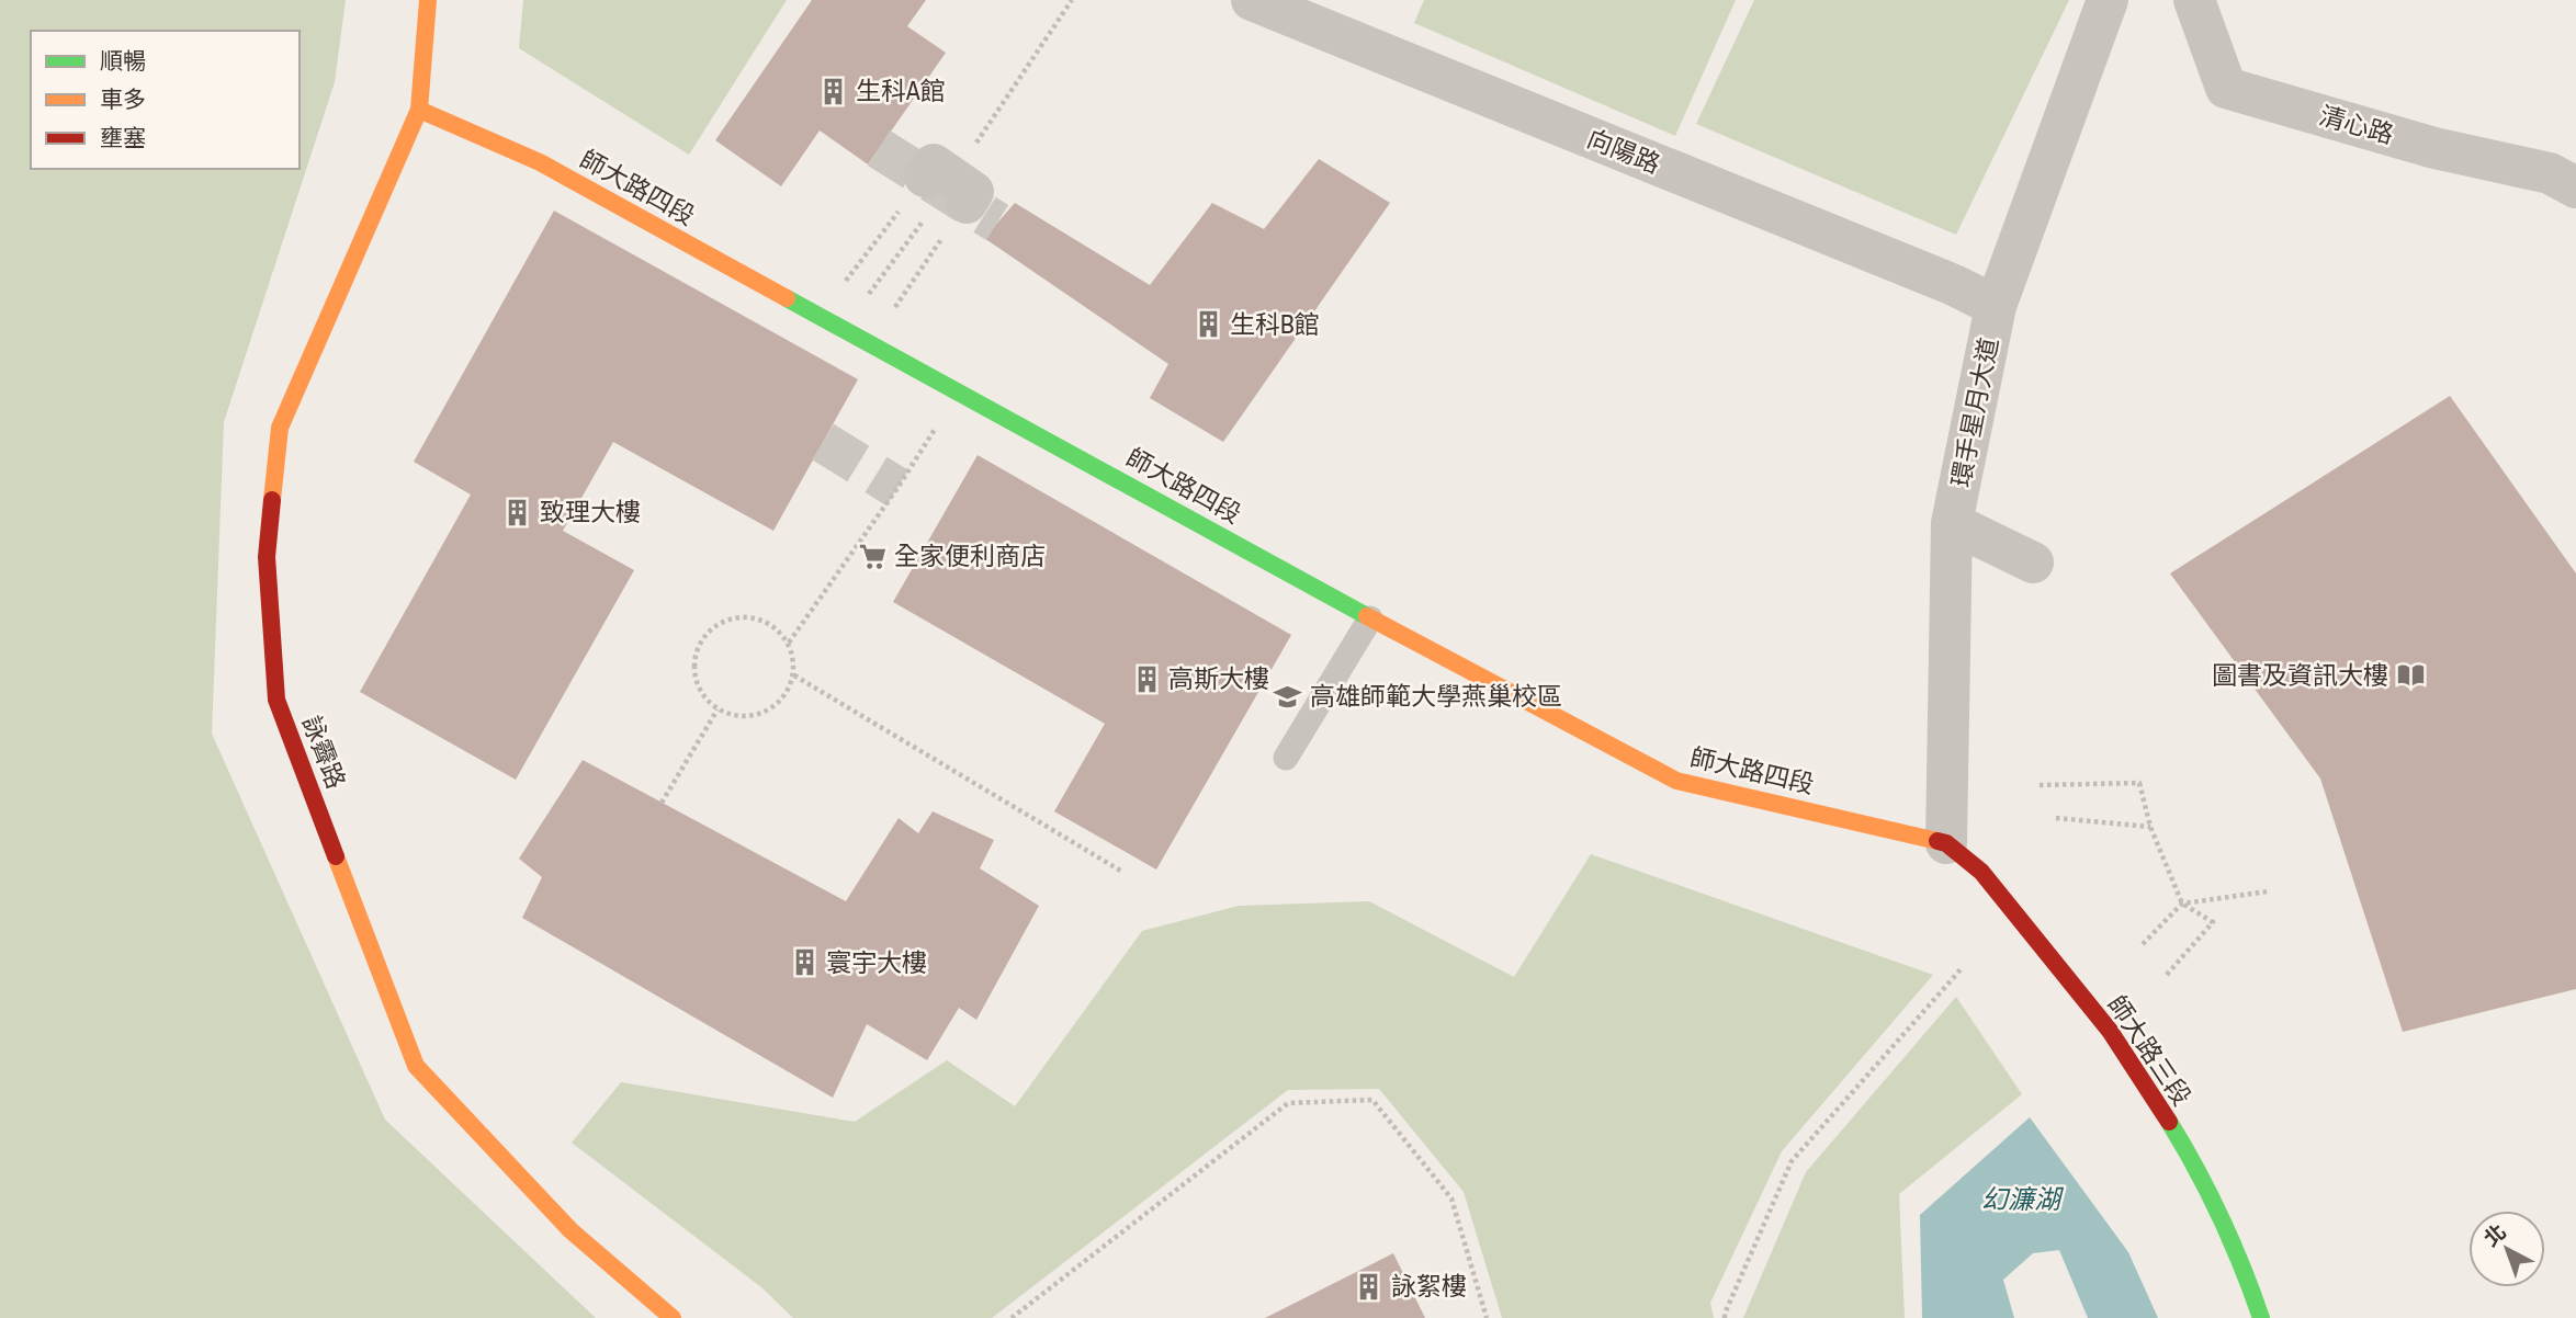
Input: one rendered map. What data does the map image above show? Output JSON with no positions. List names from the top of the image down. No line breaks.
{"streets":{"street":["清心路","向陽路","師大路四段","環手星月大道","詠霽路","師大路三段"]},"crossings":[["向陽路","環手星月大道"],["師大路四段","環手星月大道"],["師大路四段","詠霽路"],["師大路四段","師大路三段"],["環手星月大道","師大路三段"]],"water":["幻濂湖"],"places":{"building":["生科A館","生科B館","致理大樓","高斯大樓","寰宇大樓","詠絮樓"],"supermarket":["全家便利商店"],"library":["圖書及資訊大樓"],"school or university":["高雄師範大學燕巢校區"]},"legend":["順暢","車多","壅塞"],"north":"top left"}
